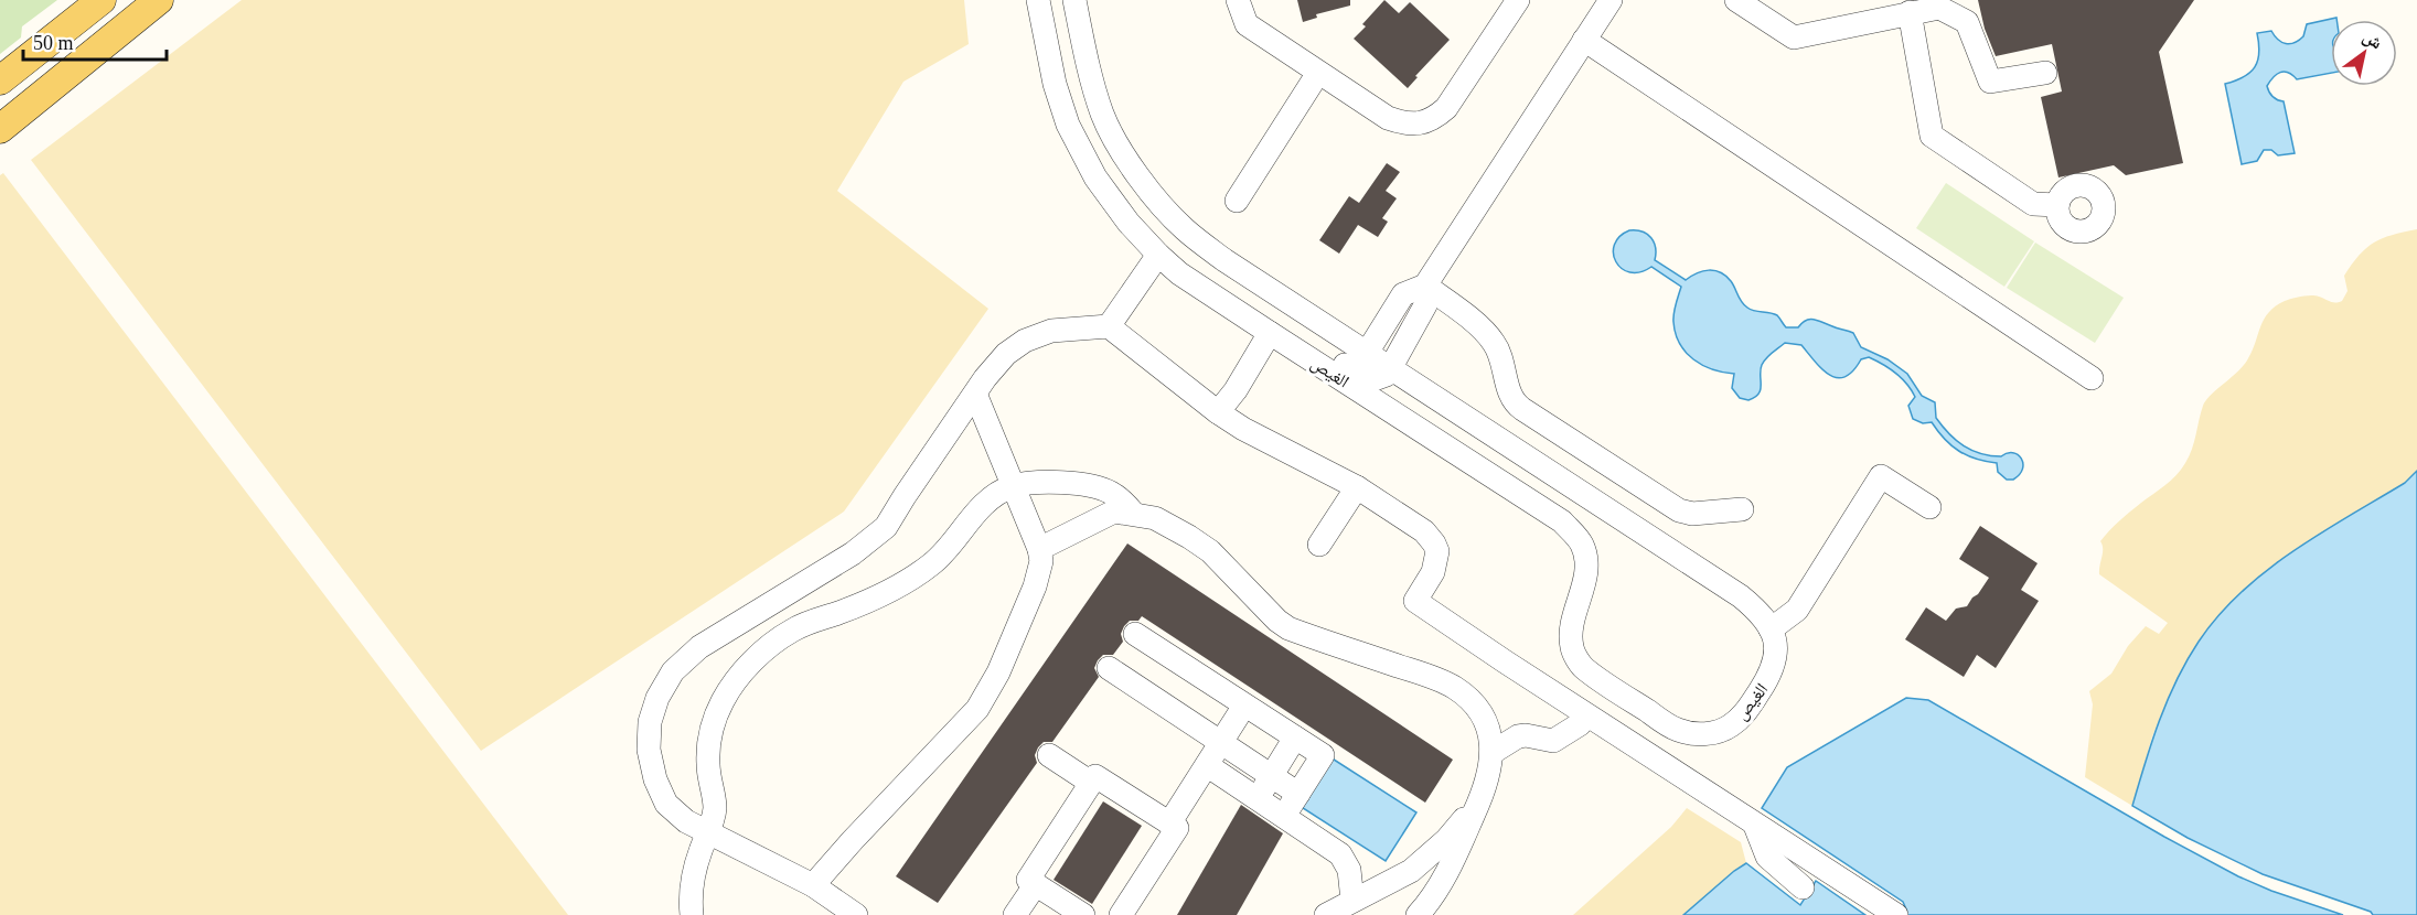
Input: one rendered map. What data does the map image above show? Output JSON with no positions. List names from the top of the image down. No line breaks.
{"streets":{"street":["الغيص"]},"scale_bar":"50 m","north":"top right"}
